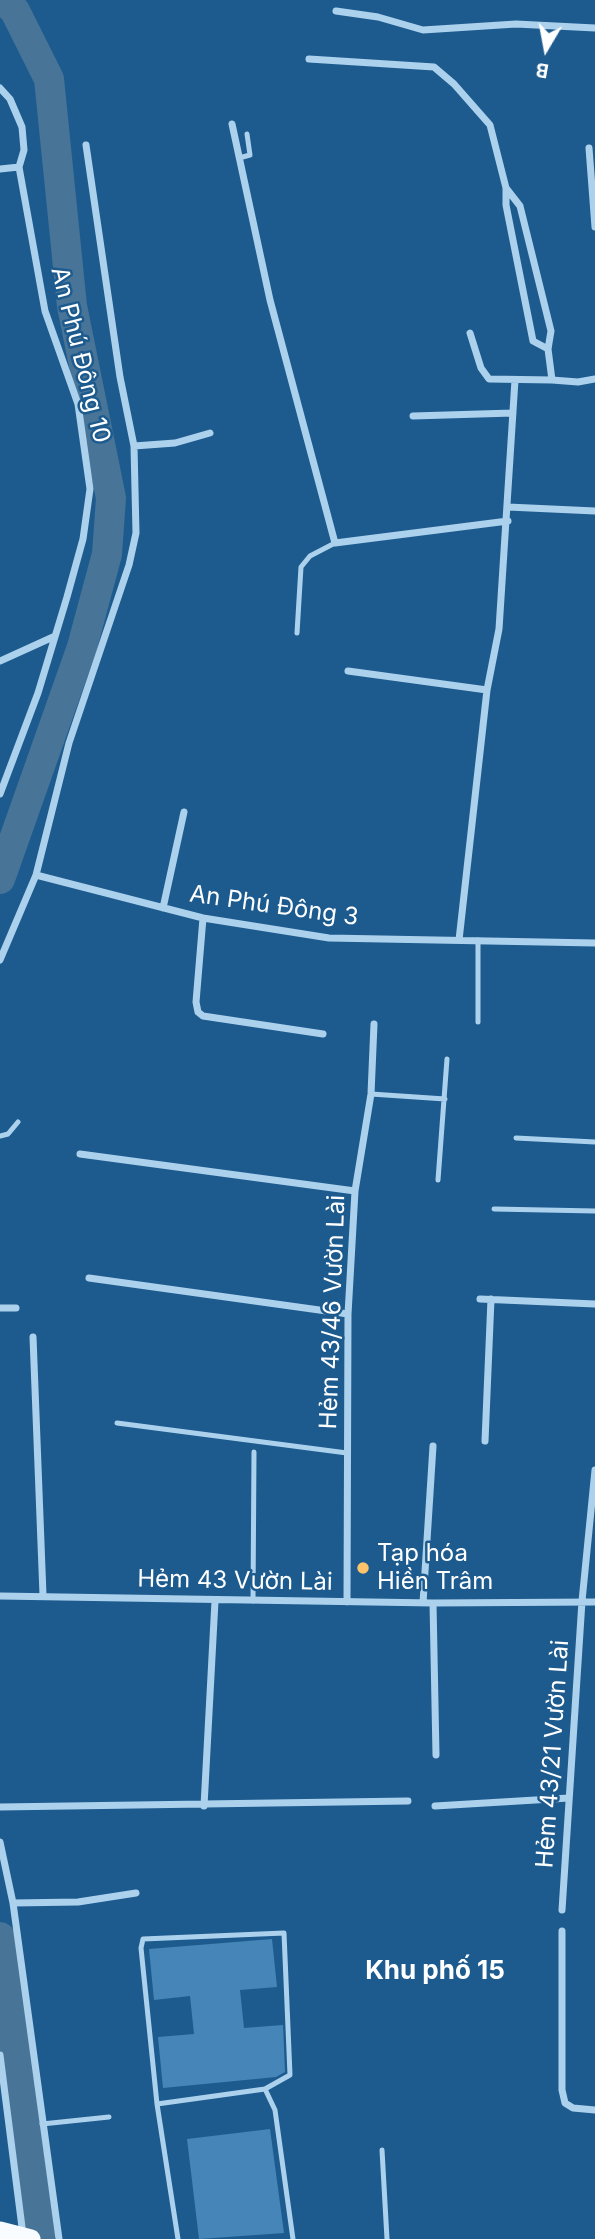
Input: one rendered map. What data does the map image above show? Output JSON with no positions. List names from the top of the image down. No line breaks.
{"streets":{"street":["An Phú Đông 10","An Phú Đông 3","Hẻm 43/46 Vườn Lài","Hẻm 43 Vườn Lài","Hẻm 43/21 Vườn Lài"]},"crossings":[["Hẻm 43/46 Vườn Lài","Hẻm 43 Vườn Lài"],["Hẻm 43 Vườn Lài","Hẻm 43/21 Vườn Lài"]],"districts":["Khu phố 15"],"places":["Tạp hóa Hiền Trâm"],"north":"bottom"}
